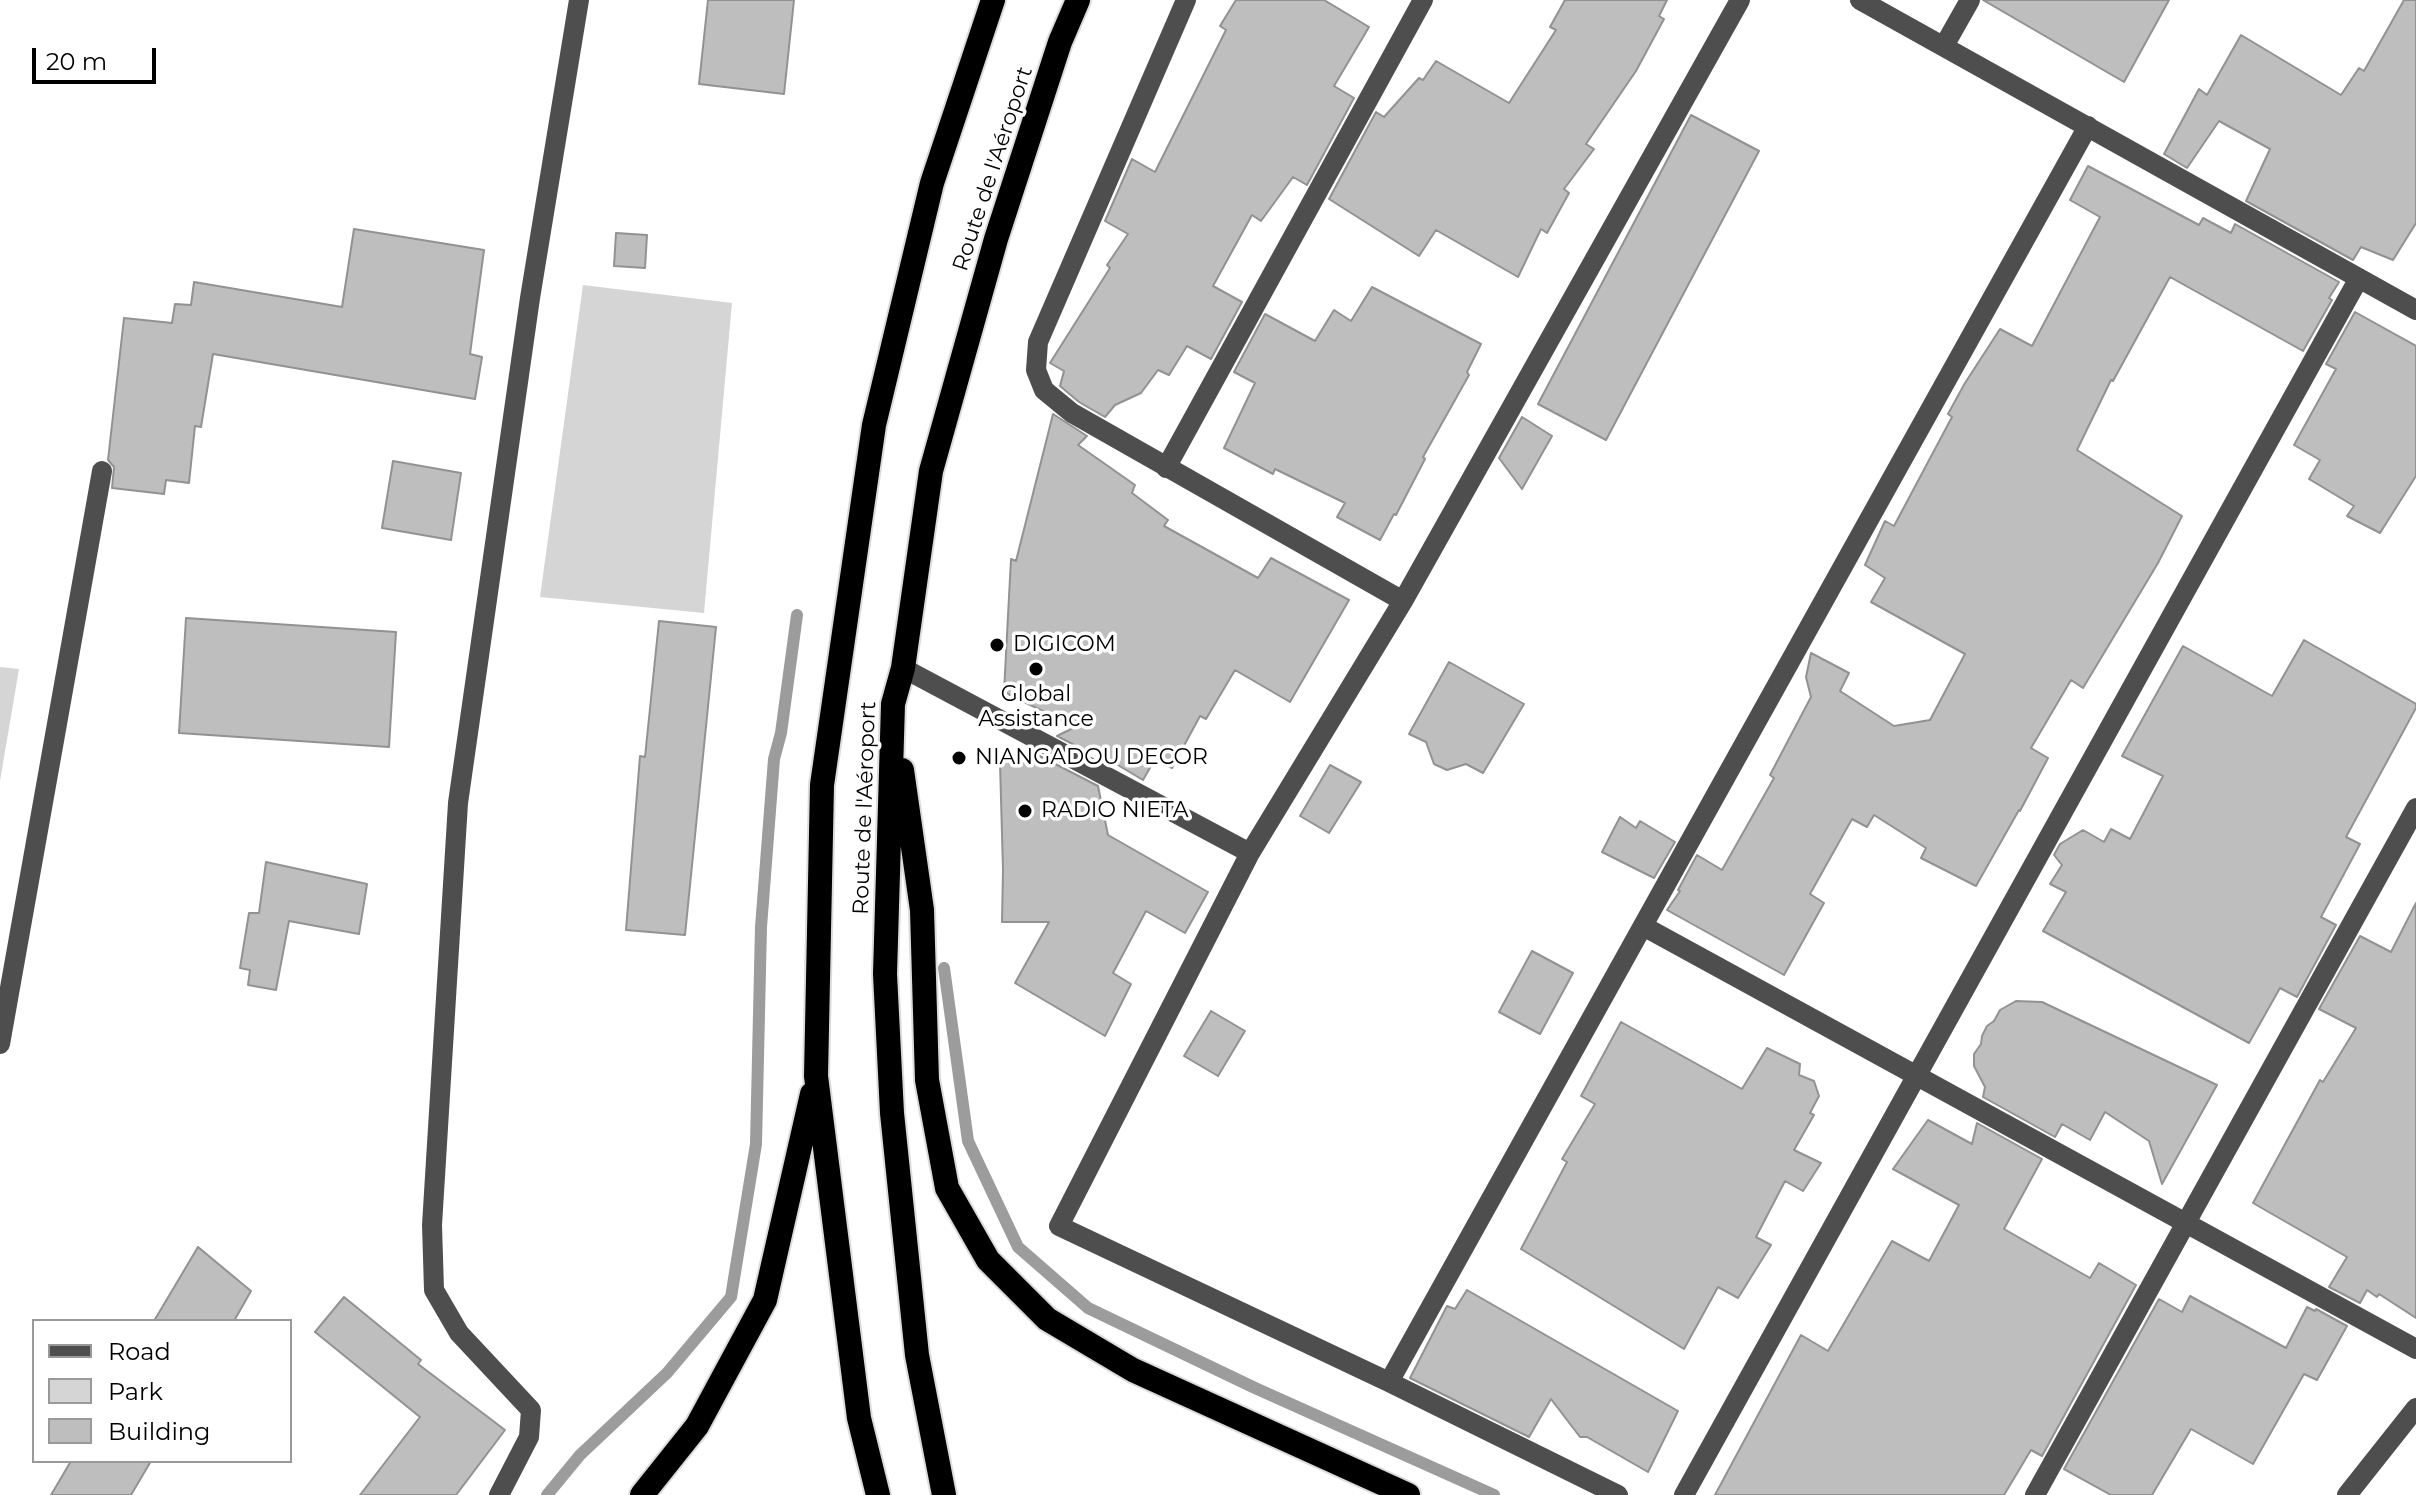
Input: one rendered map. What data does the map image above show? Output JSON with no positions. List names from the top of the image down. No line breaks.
{"streets":{"highway":["Route de l'Aéroport"]},"places":["DIGICOM","Global Assistance","NIANGADOU DECOR","RADIO NIETA"],"legend":["Road","Park","Building"],"scale_bar":"20 m"}
